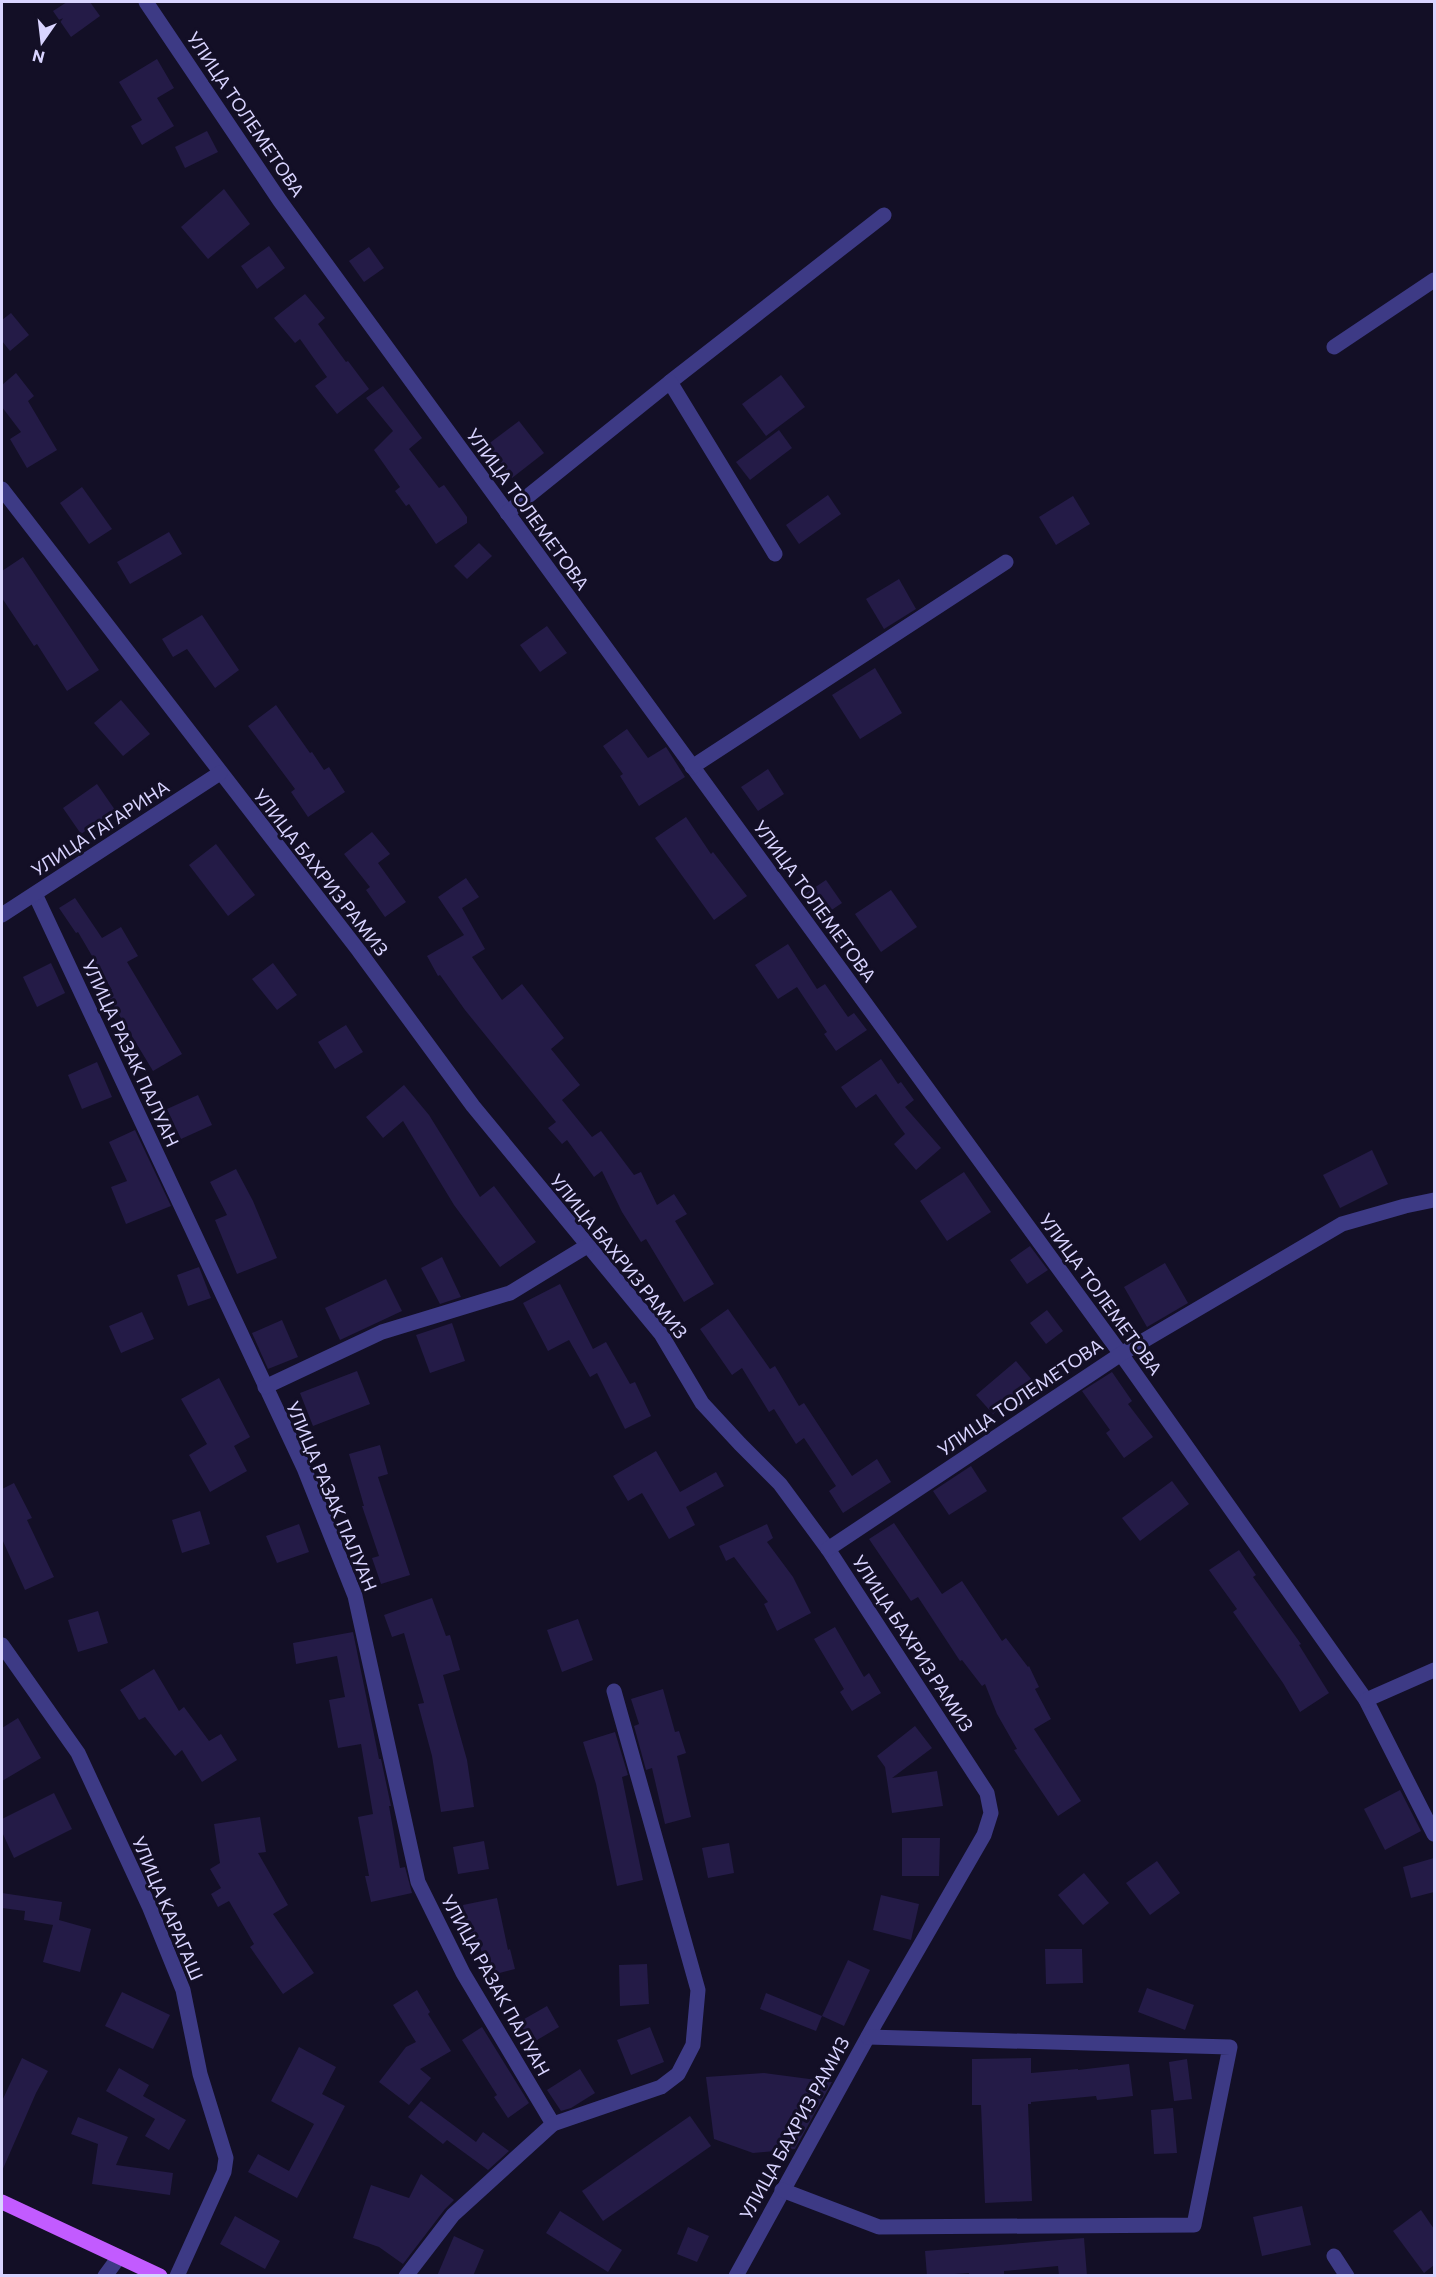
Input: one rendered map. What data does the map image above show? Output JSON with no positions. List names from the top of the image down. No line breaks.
{"streets":{"street":["УЛИЦА ТОЛЕМЕТОВА","УЛИЦА ГАГАРИНА","УЛИЦА БАХРИЗ РАМИЗ","УЛИЦА РАЗАК ПАЛУАН","УЛИЦА КАРАГАШ"]},"crossings":[["УЛИЦА ТОЛЕМЕТОВА","УЛИЦА БАХРИЗ РАМИЗ"],["УЛИЦА ГАГАРИНА","УЛИЦА БАХРИЗ РАМИЗ"],["УЛИЦА ГАГАРИНА","УЛИЦА РАЗАК ПАЛУАН"]],"north":"bottom"}
